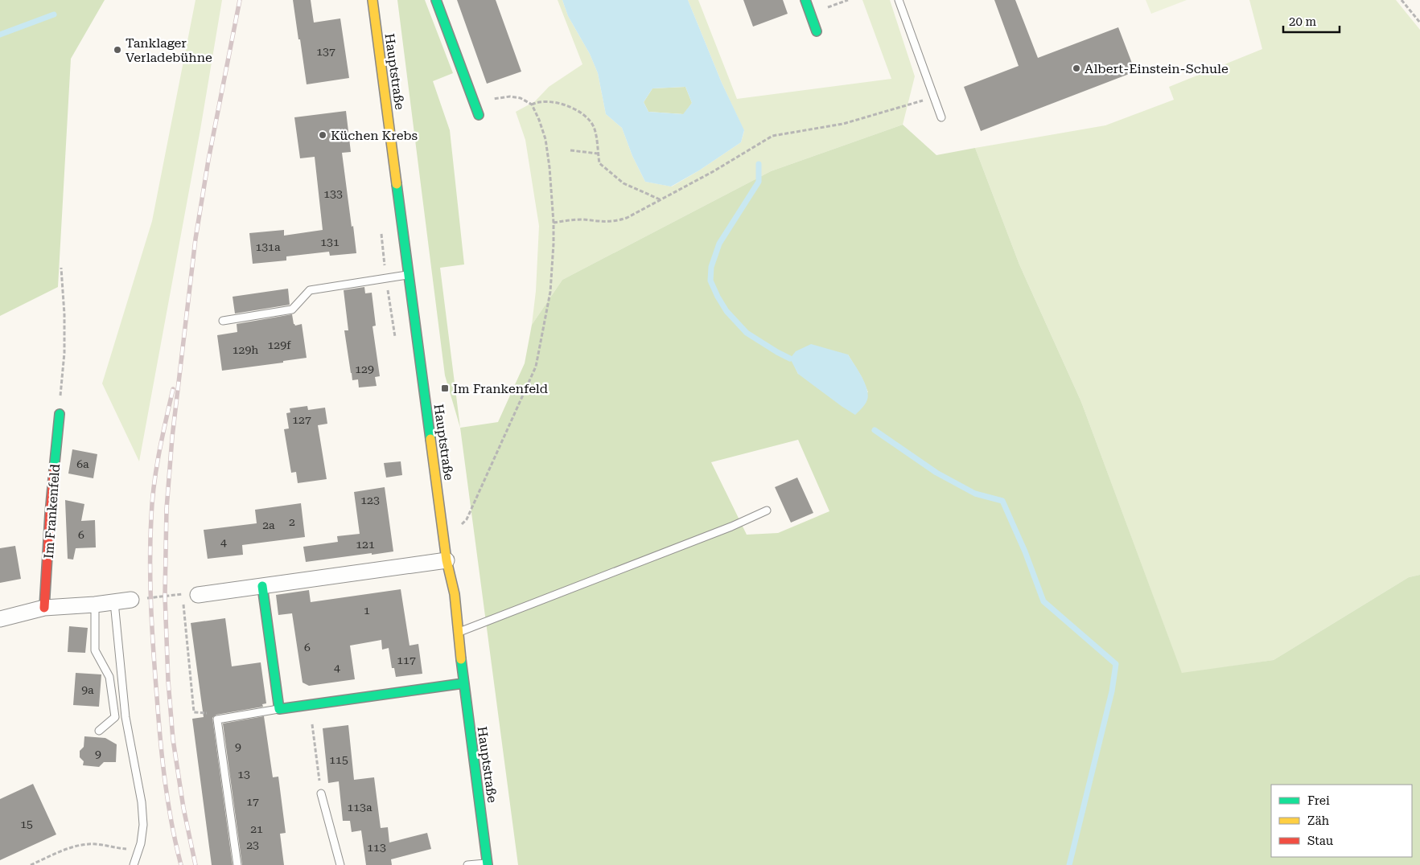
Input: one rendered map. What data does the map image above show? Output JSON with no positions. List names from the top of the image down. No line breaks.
{"streets":{"main road":["Hauptstraße","Im Frankenfeld"]},"places":{"other":["Tanklager Verladebühne","Albert-Einstein-Schule","Küchen Krebs"],"transit":["Im Frankenfeld"]},"house_numbers":["137","133","131","131a","129f","129h","129","127","6a","123","2","2a","6","4","121","1","6","117","4","9a","9","9","115","13","17","113a","15","21","23","113"],"legend":["Frei","Zäh","Stau"],"scale_bar":"20 m"}
